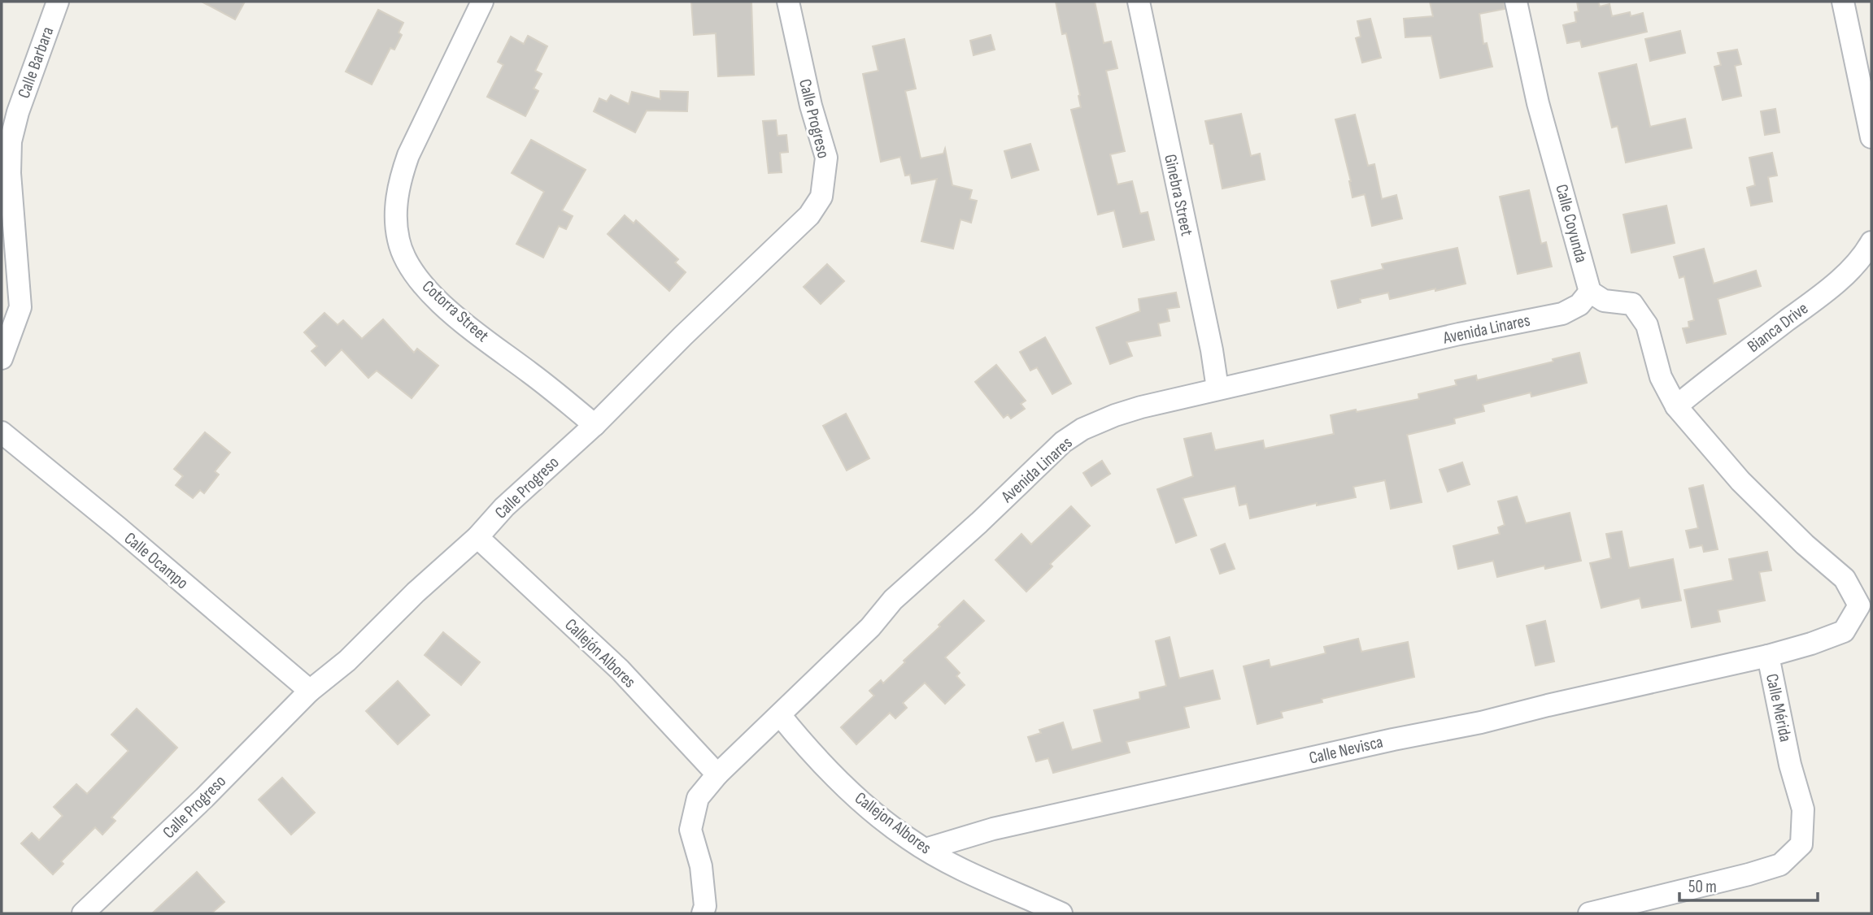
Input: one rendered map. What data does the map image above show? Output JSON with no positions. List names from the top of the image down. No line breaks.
{"streets":{"street":["Calle Barbara","Calle Progreso","Ginebra Street","Calle Coyunda","Cotorra Street","Bianca Drive","Avenida Linares","Calle Ocampo","Callejón Albores","Calle Mérida","Calle Nevisca","Callejon Albores"]},"crossings":[["Calle Progreso","Cotorra Street"],["Calle Progreso","Calle Ocampo"],["Calle Progreso","Callejón Albores"],["Ginebra Street","Avenida Linares"],["Calle Coyunda","Avenida Linares"],["Bianca Drive","Calle Mérida"],["Avenida Linares","Callejón Albores"],["Avenida Linares","Callejon Albores"],["Calle Mérida","Calle Nevisca"],["Calle Nevisca","Callejon Albores"]],"scale_bar":"50 m"}
